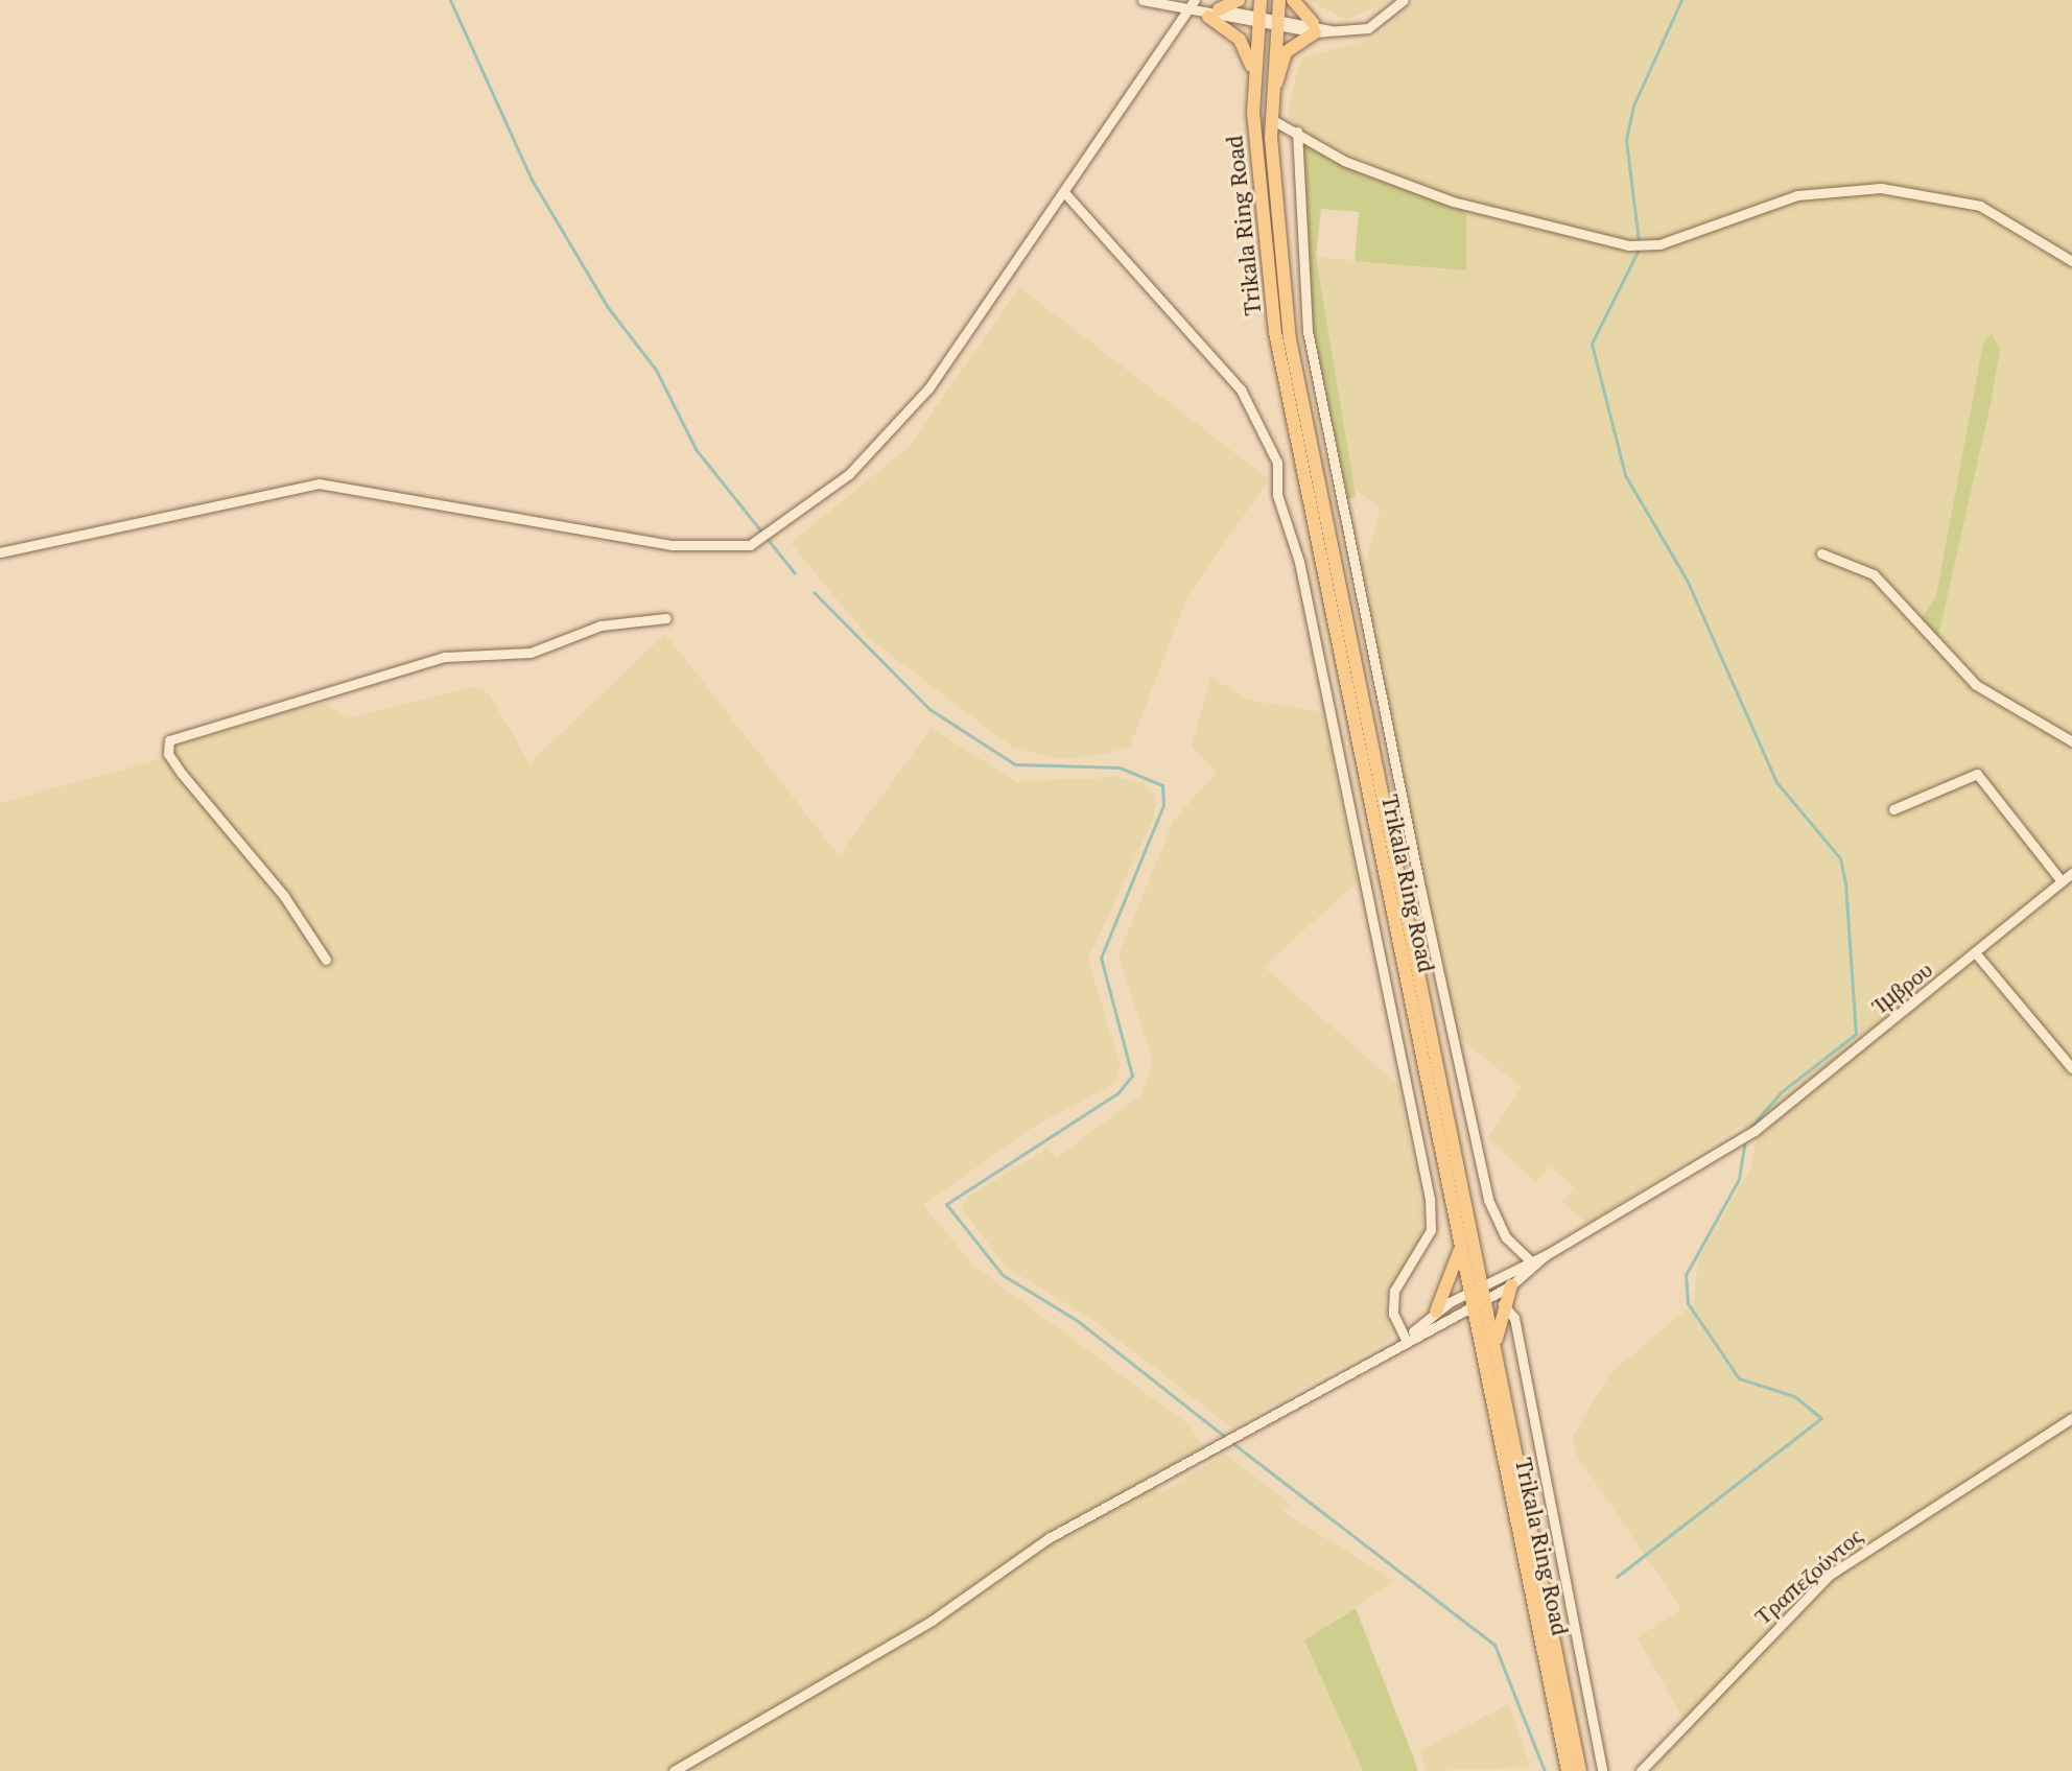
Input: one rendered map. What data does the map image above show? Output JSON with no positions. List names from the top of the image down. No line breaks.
{"streets":{"main road":["Trikala Ring Road"],"street":["Ίμβρου","Τραπεζούντος"]}}
